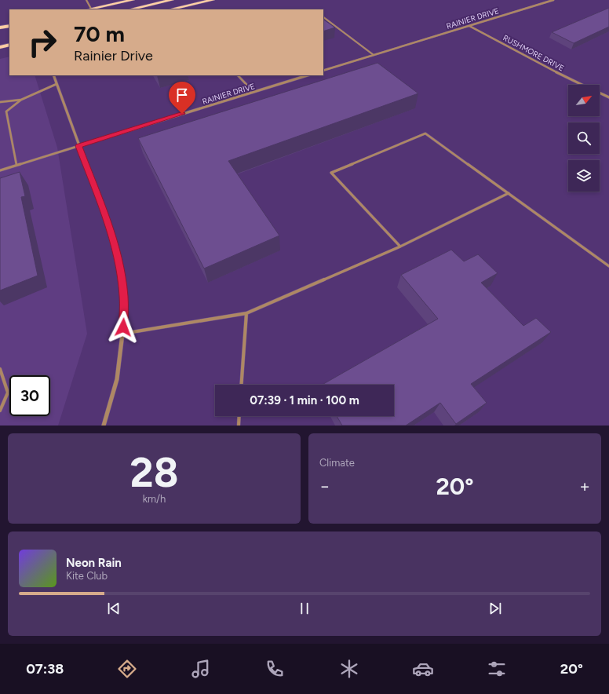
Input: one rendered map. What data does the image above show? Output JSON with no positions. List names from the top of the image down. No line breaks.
{"streets":{"street":["RAINIER DRIVE","RUSHMORE DRIVE"]},"crossings":[["RAINIER DRIVE","RUSHMORE DRIVE"]],"north":"top right","page":{"turn":["70 m","Rainier Drive"],"limit":"30","trip":"07:39 · 1 min · 100 m","tile":[["28","km/h"],"Climate"],"heat":["−","20°","+"],"song":["Neon Rain","Kite Club"],"tabs":["07:38","20°"]}}
